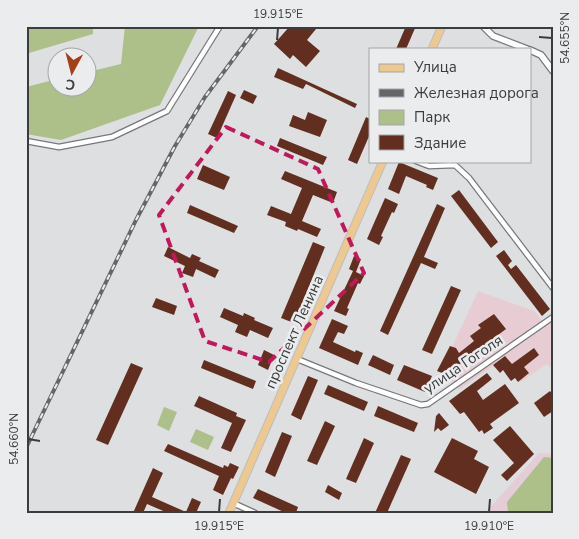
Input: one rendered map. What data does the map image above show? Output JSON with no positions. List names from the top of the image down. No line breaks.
{"streets":{"main road":["проспект Ленина"],"street":["улица Гоголя"]},"crossings":[["проспект Ленина","улица Гоголя"]],"legend":["Улица","Железная дорога","Парк","Здание"],"north":"bottom","coordinates":["19.915°E","54.655°N","54.660°N","19.910°E"]}
